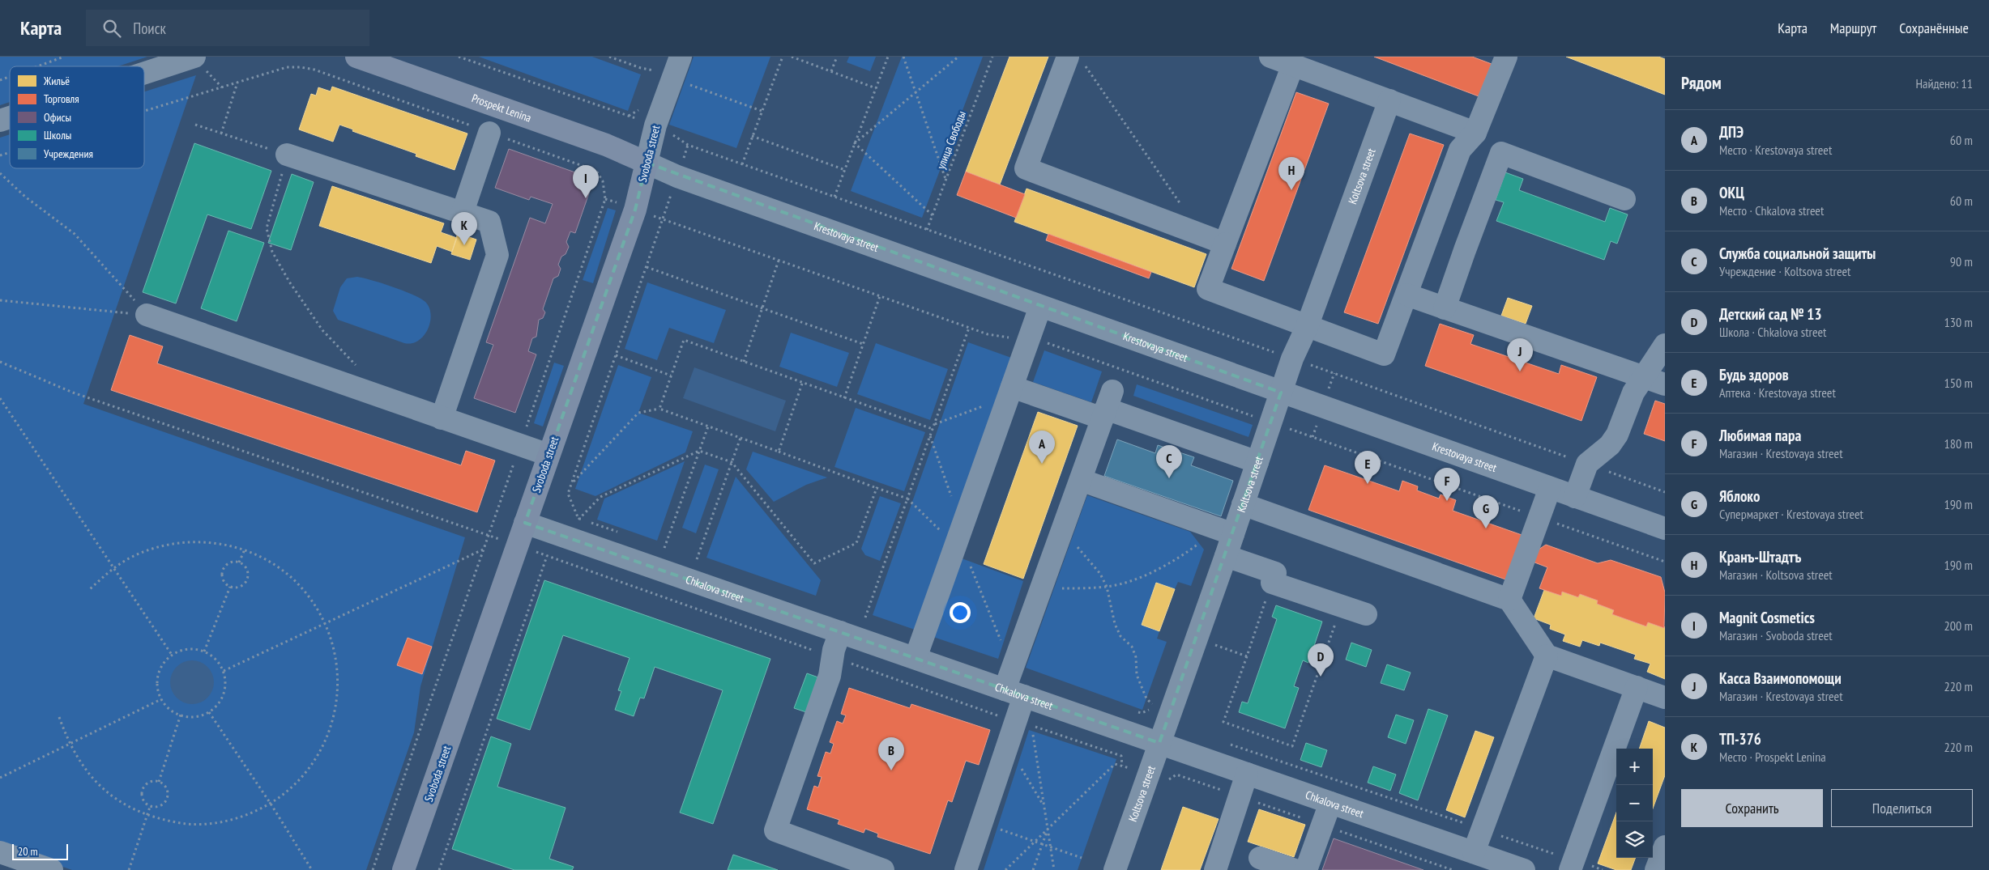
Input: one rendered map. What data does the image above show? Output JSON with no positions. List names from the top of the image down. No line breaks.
{"streets":{"main road":["Prospekt Lenina","Svoboda street"],"street":["Koltsova street","Krestovaya street","Chkalova street"],"path":["улица Свободы"]},"crossings":[["Prospekt Lenina","Svoboda street"],["Prospekt Lenina","Krestovaya street"],["Svoboda street","Krestovaya street"],["Svoboda street","Chkalova street"],["Koltsova street","Krestovaya street"],["Koltsova street","Chkalova street"]],"legend":["Жильё","Торговля","Офисы","Школы","Учреждения"],"scale_bar":"20 m","page":{"header":"Карта","search":"Поиск","nav":["Карта","Маршрут","Сохранённые"],"heading":["Рядом","Найдено: 11"],"list":[{"mark":"A","name":"ДПЭ","note":"Место · Krestovaya street","value":"60 m"},{"mark":"B","name":"ОКЦ","note":"Место · Chkalova street","value":"60 m"},{"mark":"C","name":"Служба социальной защиты","note":"Учреждение · Koltsova street","value":"90 m"},{"mark":"D","name":"Детский сад № 13","note":"Школа · Chkalova street","value":"130 m"},{"mark":"E","name":"Будь здоров","note":"Аптека · Krestovaya street","value":"150 m"},{"mark":"F","name":"Любимая пара","note":"Магазин · Krestovaya street","value":"180 m"},{"mark":"G","name":"Яблоко","note":"Супермаркет · Krestovaya street","value":"190 m"},{"mark":"H","name":"Кранъ-Штадтъ","note":"Магазин · Koltsova street","value":"190 m"},{"mark":"I","name":"Magnit Cosmetics","note":"Магазин · Svoboda street","value":"200 m"},{"mark":"J","name":"Касса Взаимопомощи","note":"Магазин · Krestovaya street","value":"220 m"},{"mark":"K","name":"ТП-376","note":"Место · Prospekt Lenina","value":"220 m"}],"pins":["H","I","K","J","A","C","E","F","G","D","B"],"map_buttons":["+","−"],"buttons":["Сохранить","Поделиться"],"scale":"20 m"}}
